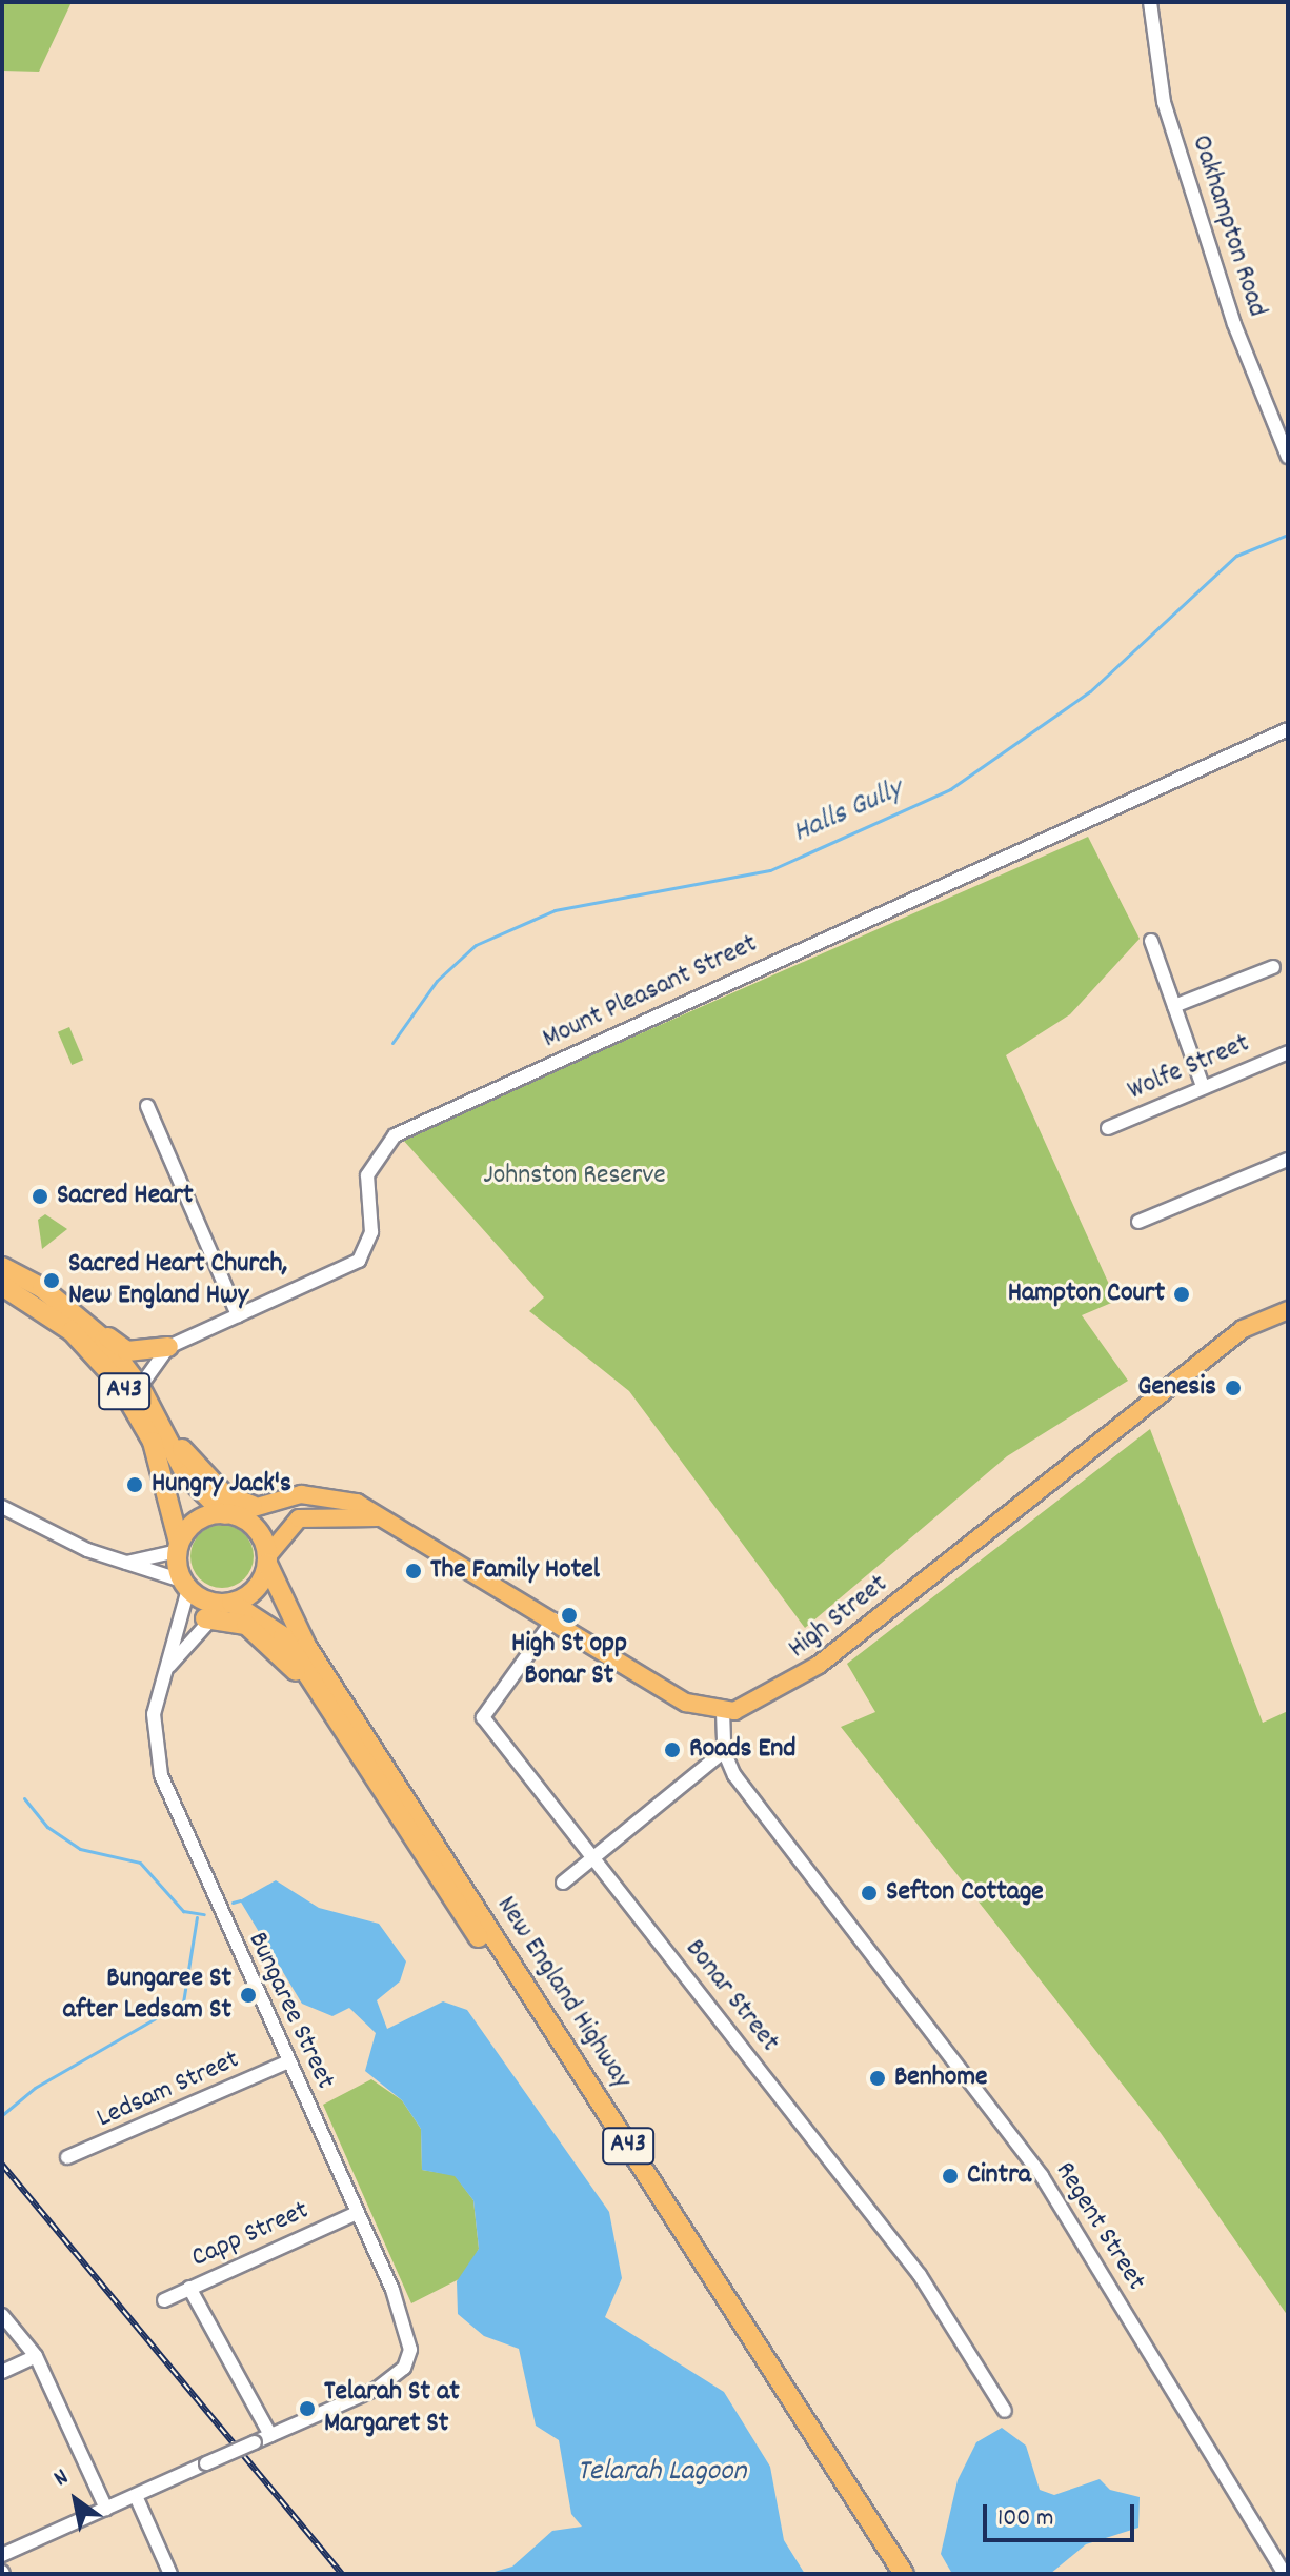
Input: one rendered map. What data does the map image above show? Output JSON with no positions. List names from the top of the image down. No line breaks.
{"streets":{"highway":["A43","New England Highway"],"main road":["High Street"],"street":["Oakhampton Road","Mount Pleasant Street","Wolfe Street","Bonar Street","Bungaree Street","Ledsam Street","Regent Street","Capp Street"]},"crossings":[["A43","New England Highway"],["A43","Bungaree Street"],["High Street","Regent Street"],["New England Highway","Bungaree Street"],["Bungaree Street","Ledsam Street"],["Bungaree Street","Capp Street"]],"water":["Halls Gully","Telarah Lagoon"],"parks":["Johnston Reserve"],"places":["Sacred Heart","Sacred Heart Church, New England Hwy","Hampton Court","Genesis","Hungry Jack's","The Family Hotel","High St opp Bonar St","Roads End","Sefton Cottage","Bungaree St after Ledsam St","Benhome","Cintra","Telarah St at Margaret St"],"scale_bar":"100 m","north":"top left"}
